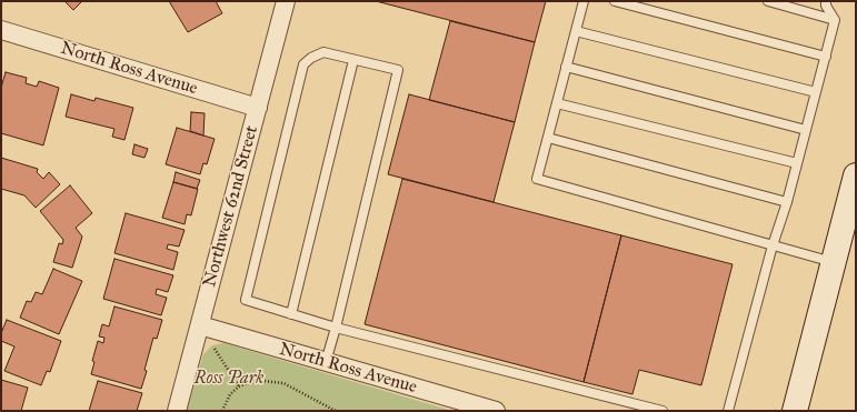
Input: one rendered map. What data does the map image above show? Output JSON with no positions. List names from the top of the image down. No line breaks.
{"streets":{"street":["North Ross Avenue","Northwest 62nd Street"]},"crossings":[["North Ross Avenue","Northwest 62nd Street"]],"parks":["Ross Park"]}
